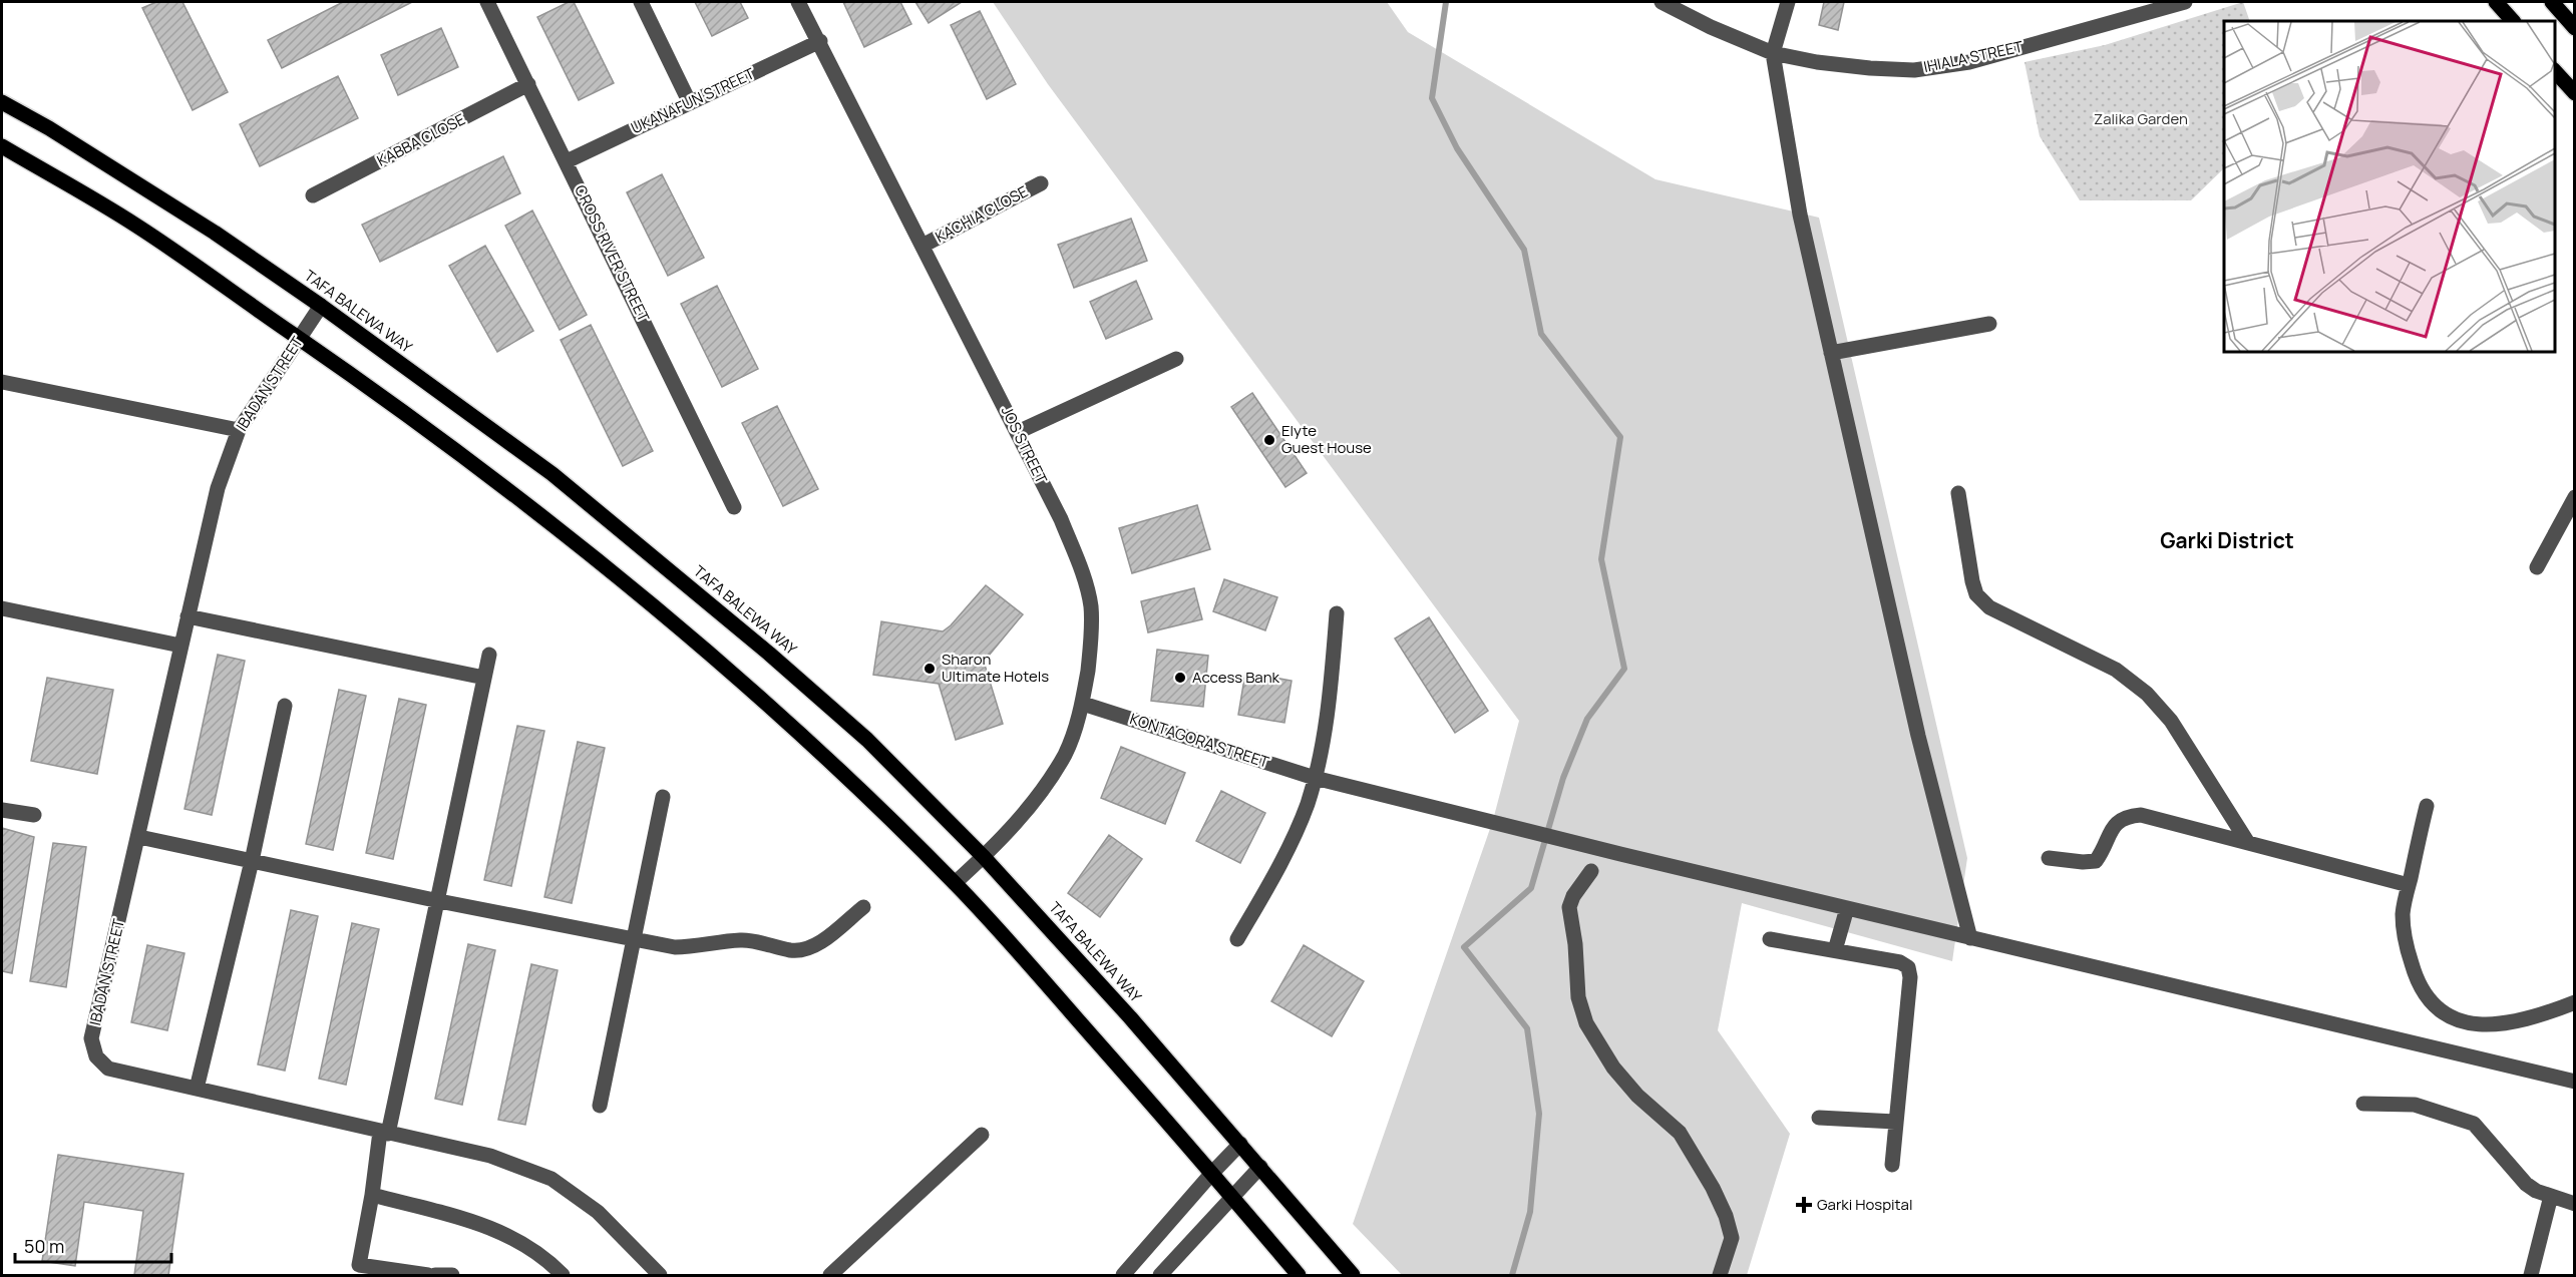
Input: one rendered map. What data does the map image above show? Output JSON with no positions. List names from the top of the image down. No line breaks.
{"streets":{"main road":["TAFA BALEWA WAY"],"street":["IHIALA STREET","UKANAFUN STREET","KABBA CLOSE","KACHIA CLOSE","CROSS RIVER STREET","IBADAN STREET","JOS STREET","KONTAGORA STREET"]},"crossings":[["UKANAFUN STREET","CROSS RIVER STREET"],["UKANAFUN STREET","JOS STREET"],["KABBA CLOSE","CROSS RIVER STREET"],["KACHIA CLOSE","JOS STREET"],["TAFA BALEWA WAY","IBADAN STREET"],["TAFA BALEWA WAY","JOS STREET"],["JOS STREET","KONTAGORA STREET"]],"districts":["Garki District"],"parks":["Zalika Garden"],"places":{"other":["Elyte Guest House","Sharon Ultimate Hotels","Access Bank"],"health":["Garki Hospital"]},"scale_bar":"50 m"}
